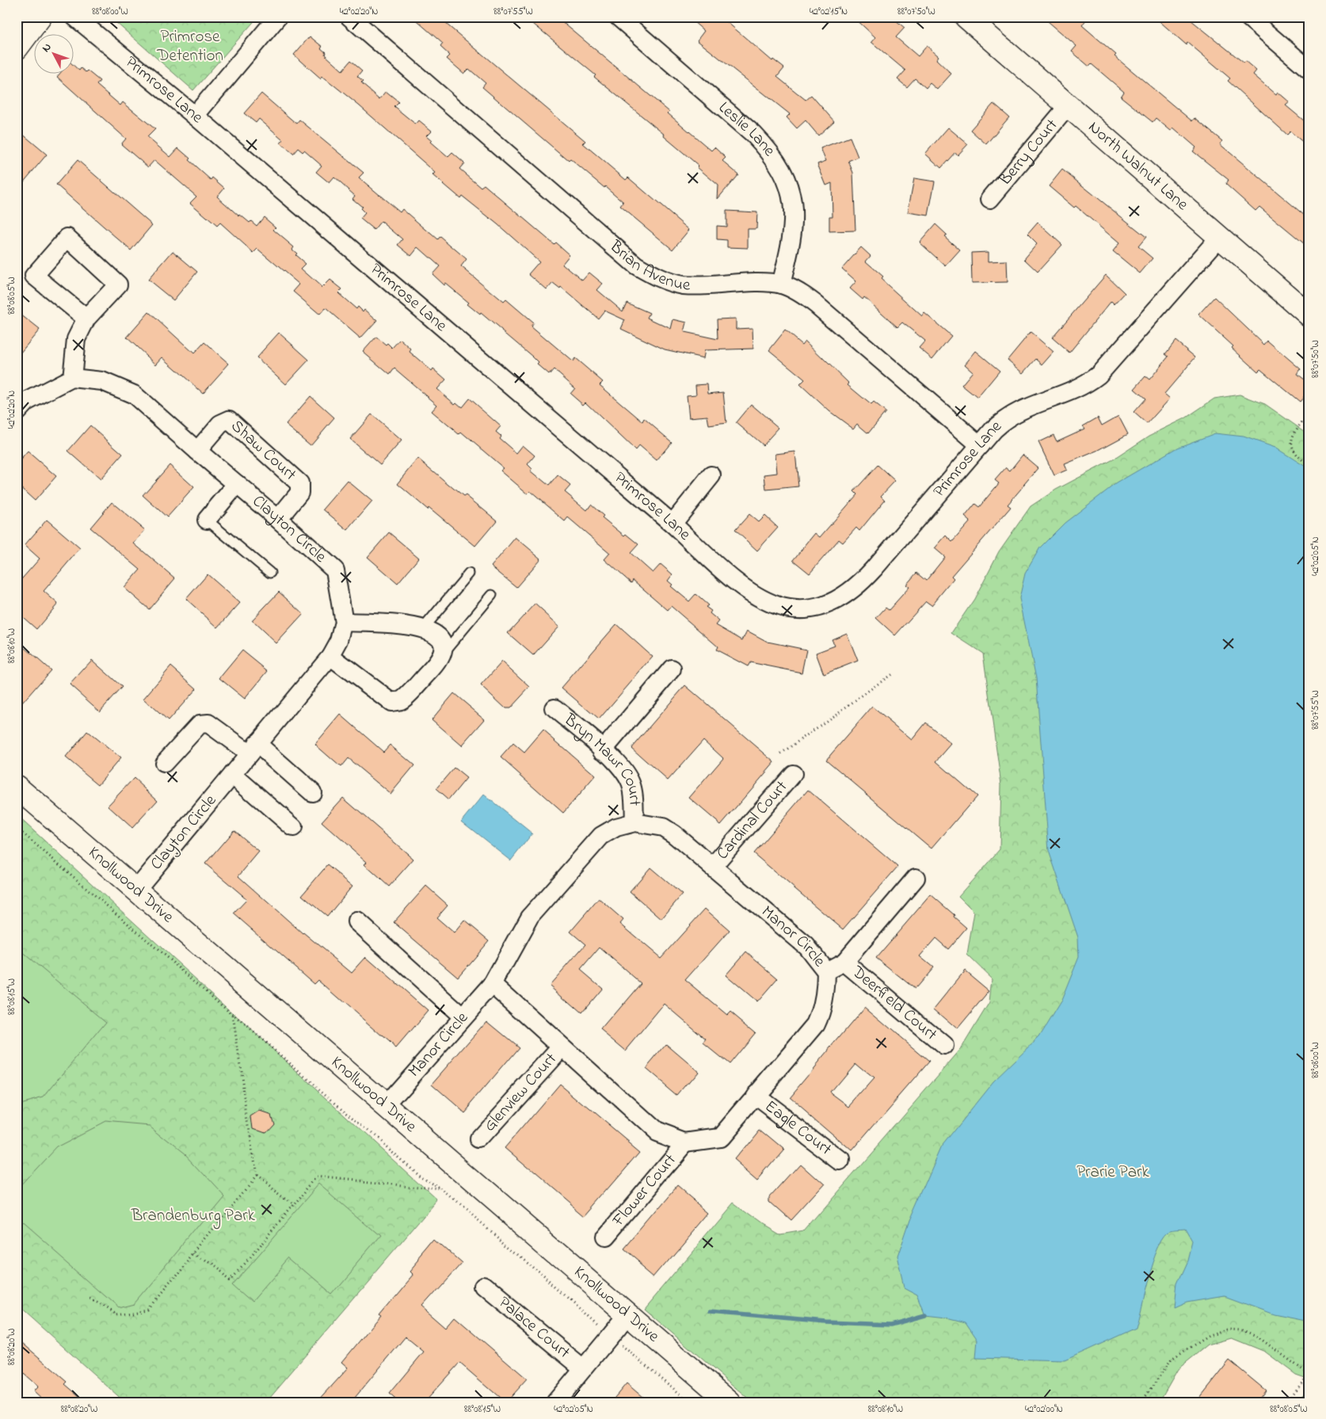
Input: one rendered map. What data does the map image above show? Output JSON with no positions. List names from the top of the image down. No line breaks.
{"streets":{"street":["Primrose Lane","Leslie Lane","Berry Court","North Walnut Lane","Brian Avenue","Shaw Court","Clayton Circle","Bryn Mawr Court","Cardinal Court","Knollwood Drive","Manor Circle","Deerfield Court","Glenview Court","Eagle Court","Flower Court","Palace Court"]},"crossings":[["Primrose Lane","North Walnut Lane"],["Primrose Lane","Brian Avenue"],["Leslie Lane","Brian Avenue"],["Berry Court","North Walnut Lane"],["Shaw Court","Clayton Circle"],["Clayton Circle","Knollwood Drive"],["Bryn Mawr Court","Manor Circle"],["Cardinal Court","Manor Circle"],["Knollwood Drive","Manor Circle"],["Manor Circle","Glenview Court"],["Manor Circle","Eagle Court"],["Manor Circle","Flower Court"]],"parks":["Primrose Detention","Prarie Park","Brandenburg Park"],"north":"top left","coordinates":["88°08'00\"W","42°02'20\"N","88°07'55\"W","42°02'15\"N","88°07'50\"W","88°08'05\"W","42°02'05\"N","88°08'10\"W","88°08'15\"W","88°08'20\"W","42°02'00\"N"]}
